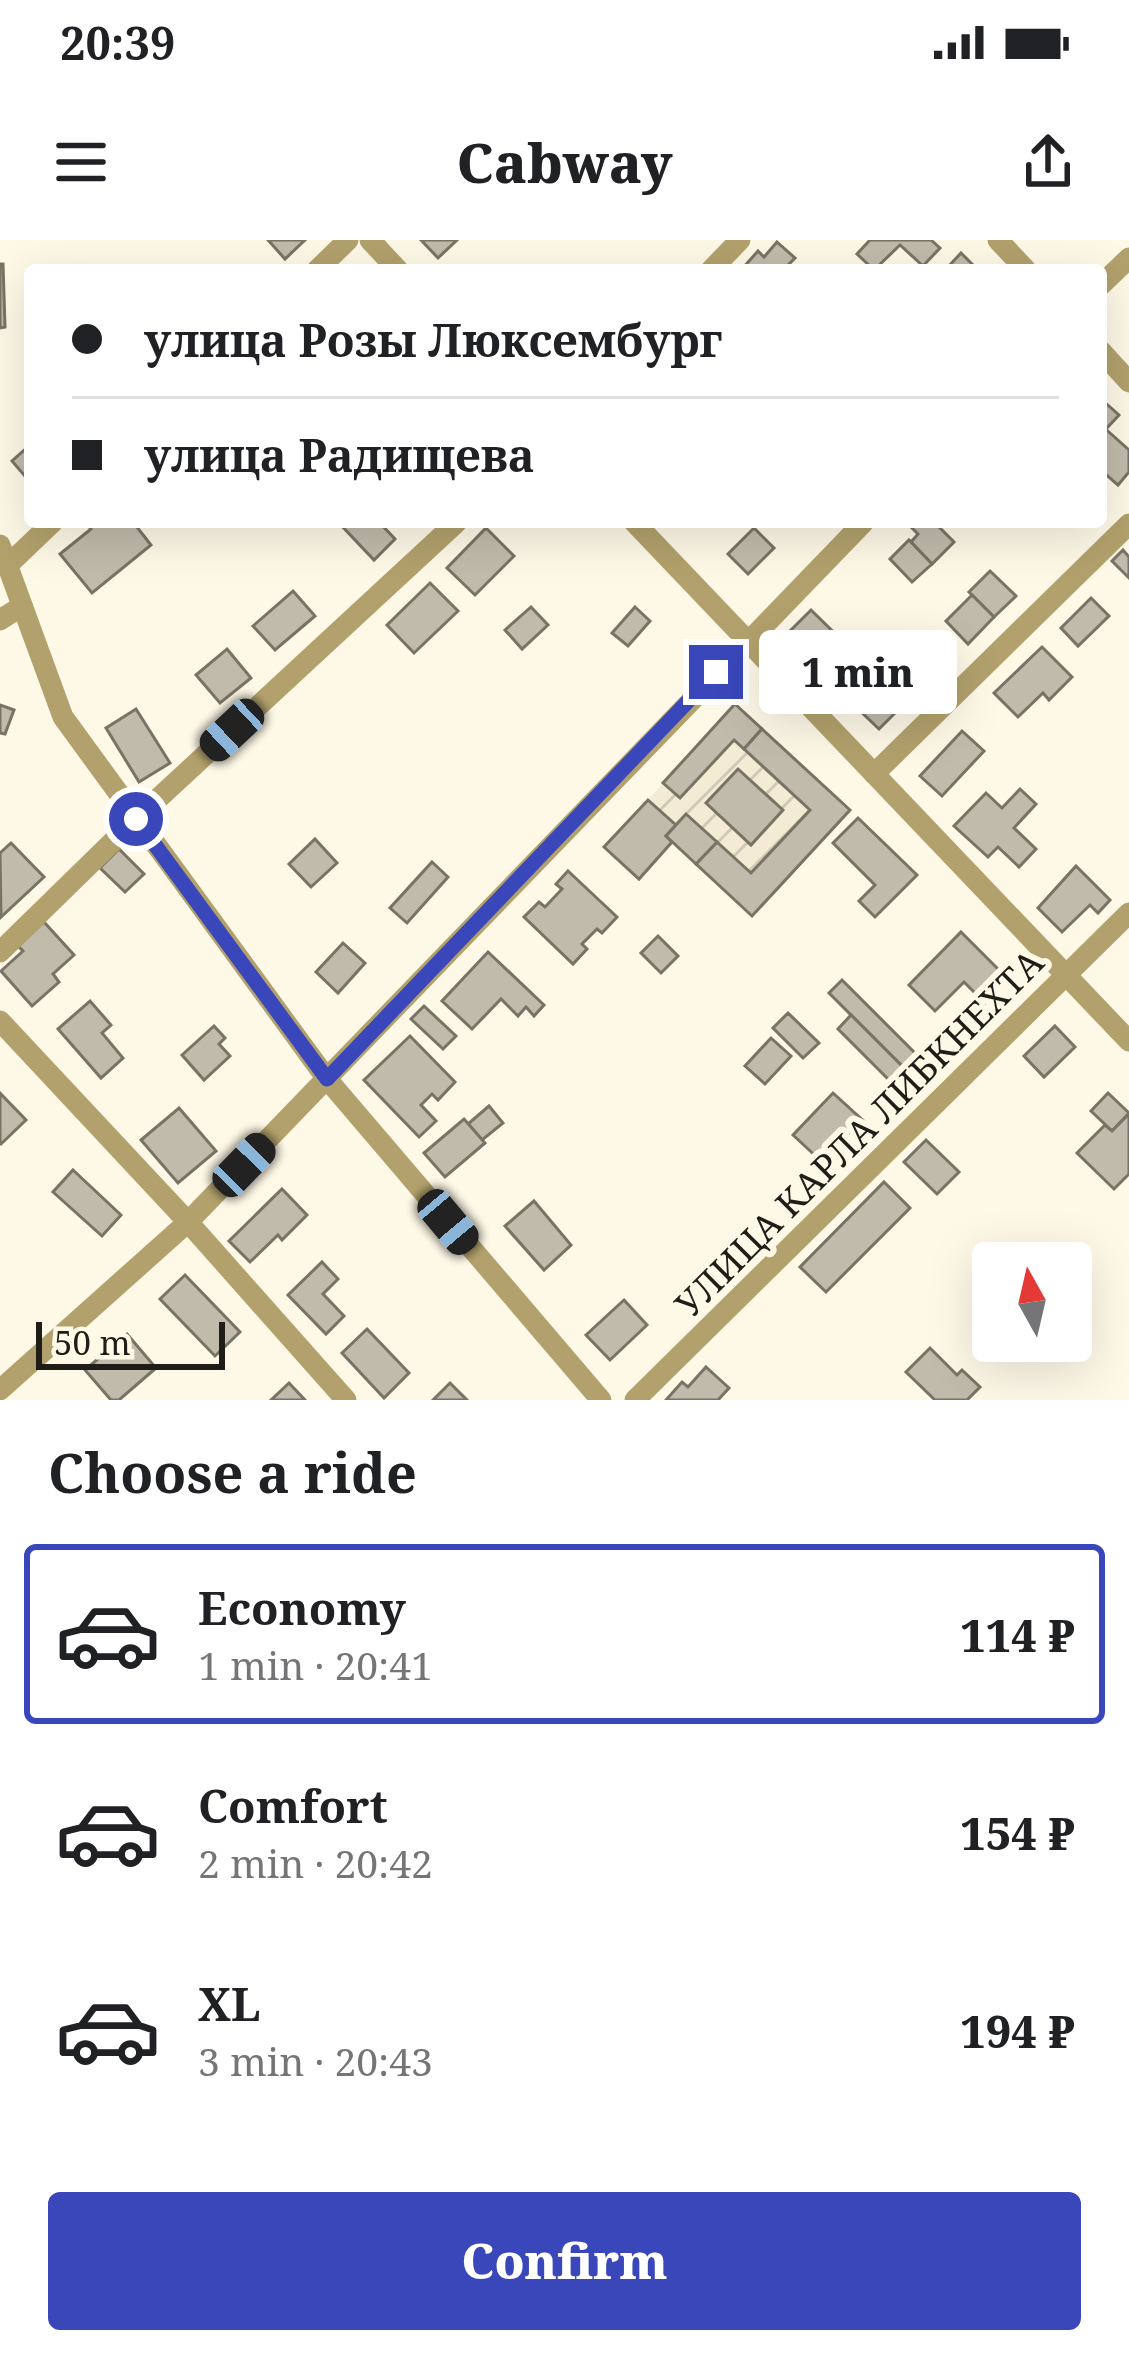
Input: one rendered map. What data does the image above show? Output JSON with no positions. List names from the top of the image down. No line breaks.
{"streets":{"street":["УЛИЦА КАРЛА ЛИБКНЕХТА"]},"scale_bar":"50 m","north":"top","page":{"status":"20:39","header":"Cabway","banner":["улица Розы Люксембург","улица Радищева"],"bubble":"1 min","scale":"50 m","heading":"Choose a ride","list":[{"name":"Economy","note":"1 min · 20:41","value":"114 ₽"},{"name":"Comfort","note":"2 min · 20:42","value":"154 ₽"},{"name":"XL","note":"3 min · 20:43","value":"194 ₽"}],"buttons":"Confirm"}}
